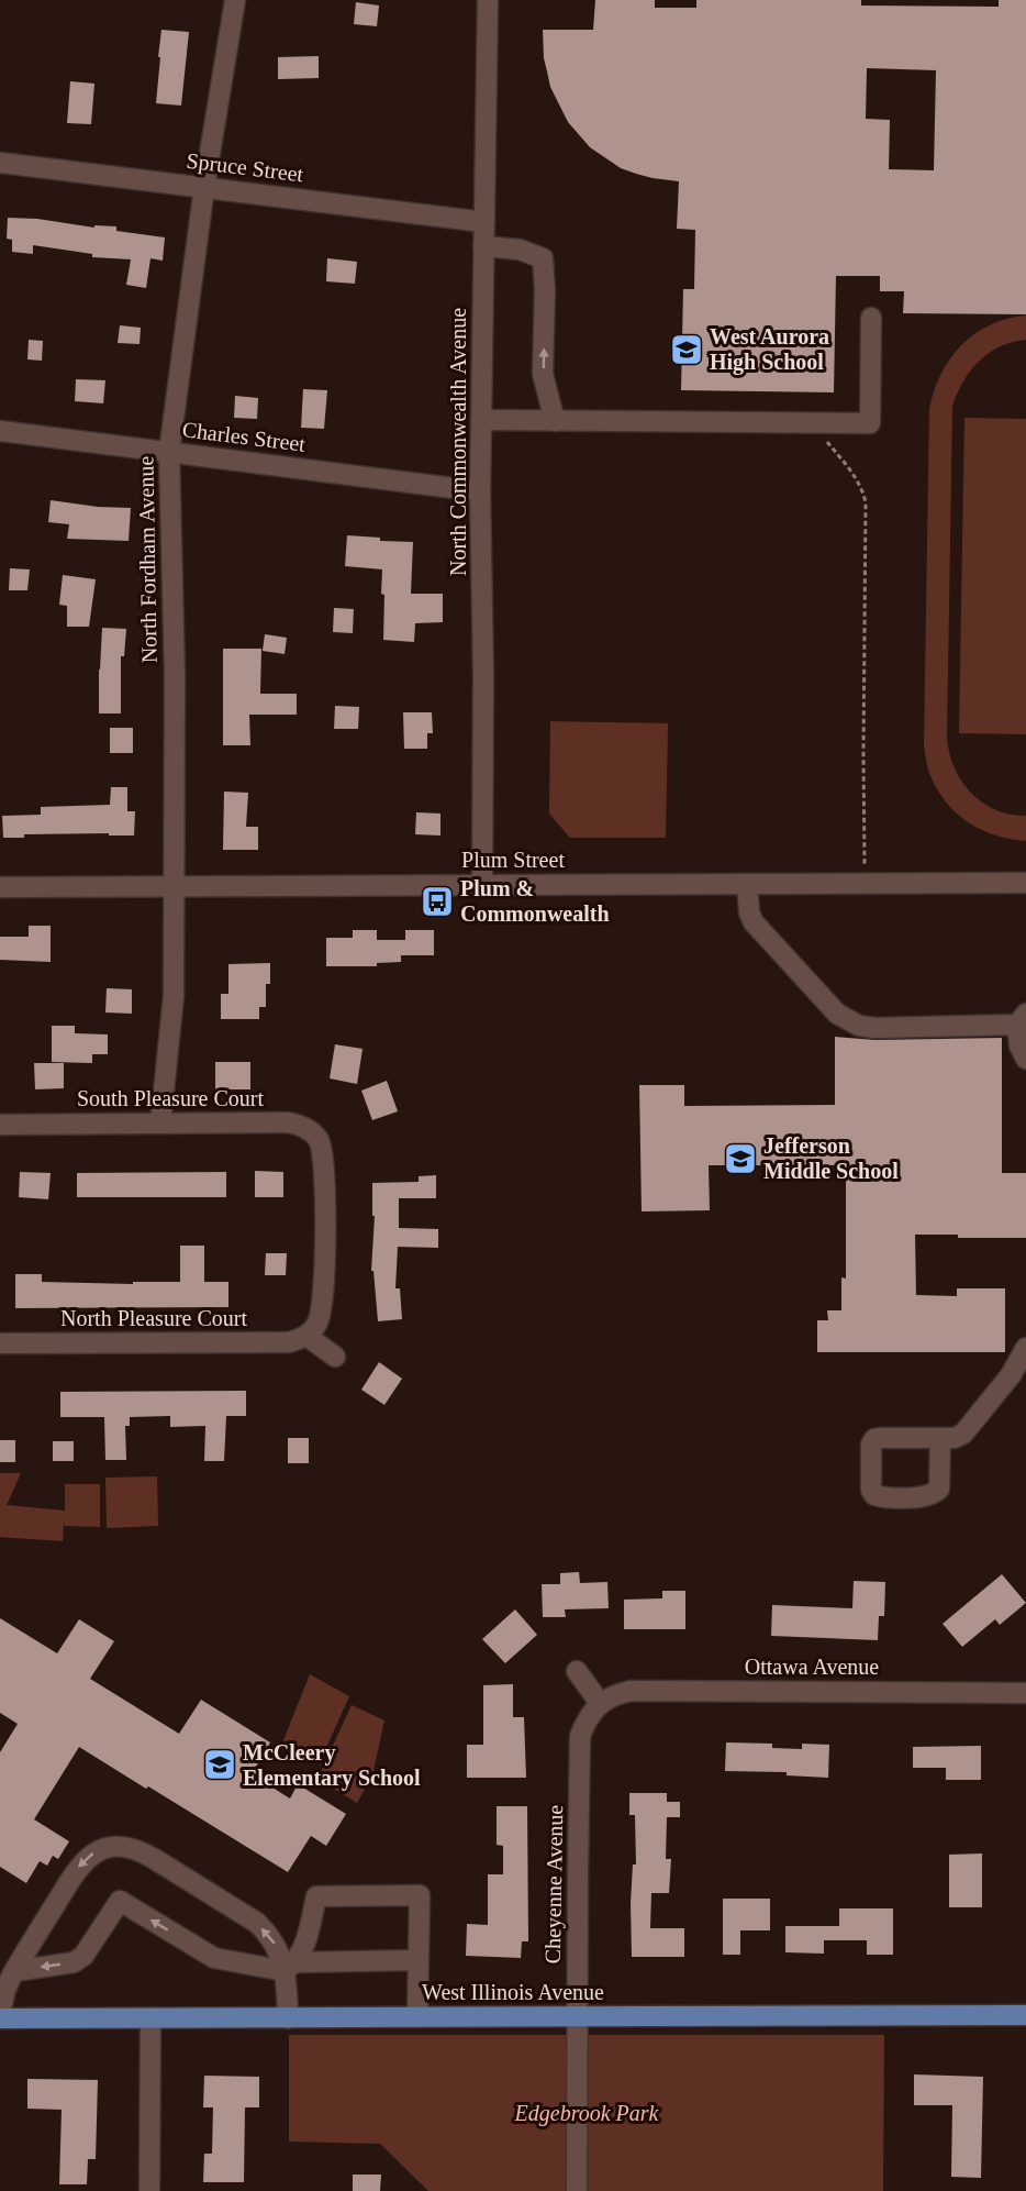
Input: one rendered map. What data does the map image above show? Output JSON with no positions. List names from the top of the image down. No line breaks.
{"streets":{"main road":["West Illinois Avenue"],"street":["Spruce Street","Charles Street","North Commonwealth Avenue","North Fordham Avenue","Plum Street","South Pleasure Court","North Pleasure Court","Ottawa Avenue","Cheyenne Avenue"]},"crossings":[["Spruce Street","North Commonwealth Avenue"],["Spruce Street","North Fordham Avenue"],["Charles Street","North Commonwealth Avenue"],["Charles Street","North Fordham Avenue"],["North Commonwealth Avenue","Plum Street"],["North Fordham Avenue","Plum Street"],["North Fordham Avenue","South Pleasure Court"],["South Pleasure Court","North Pleasure Court"],["Ottawa Avenue","Cheyenne Avenue"],["Cheyenne Avenue","West Illinois Avenue"]],"parks":["Edgebrook Park"],"places":{"school or university":["West Aurora High School","Jefferson Middle School","McCleery Elementary School"],"bus stop":["Plum & Commonwealth"]}}
